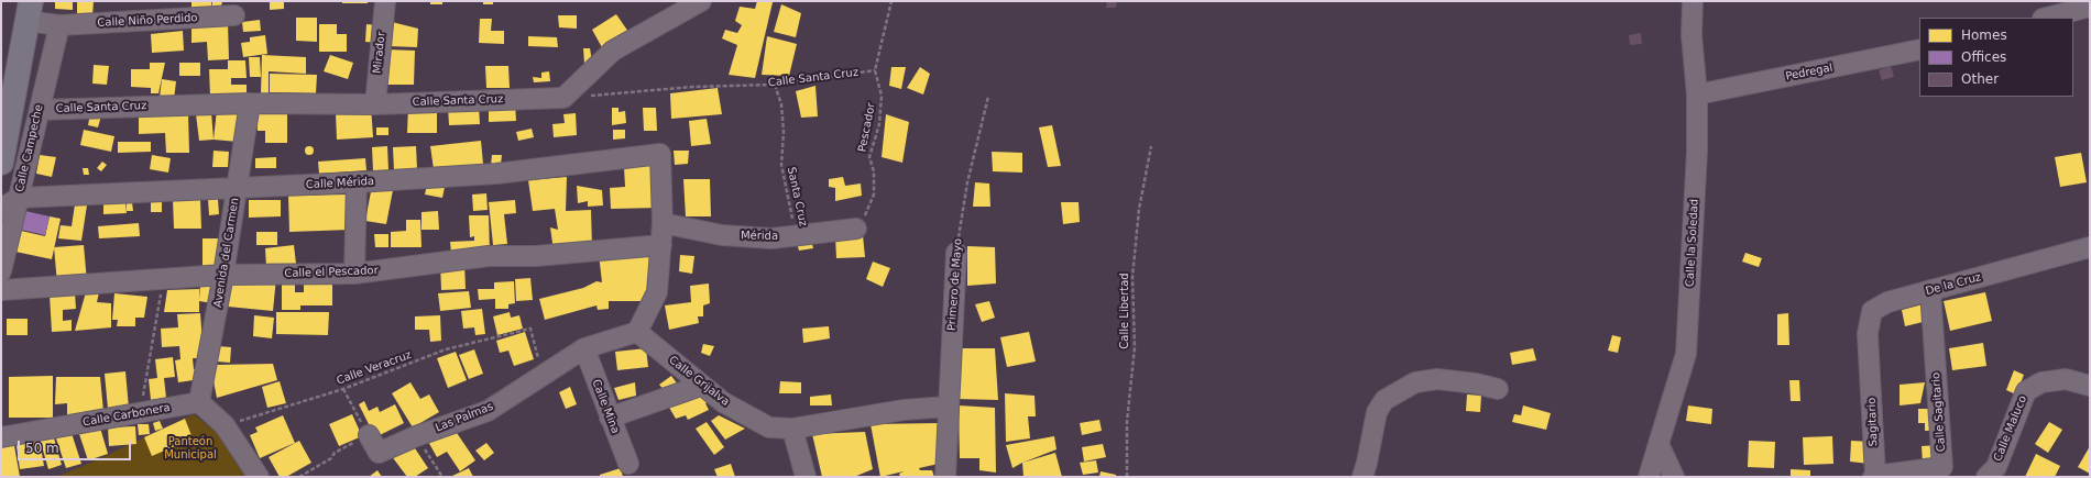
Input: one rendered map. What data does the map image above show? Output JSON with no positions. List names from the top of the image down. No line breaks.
{"streets":{"street":["Calle Niño Perdido","Mirador","Pedregal","Calle Santa Cruz","Calle Campeche","Calle Mérida","Mérida","Calle la Soledad","Avenida del Carmen","Calle el Pescador","Primero de Mayo","De la Cruz","Calle Grijalva","Calle Mina","Calle Sagitario","Calle Carbonera","Las Palmas","Sagitario","Calle Maluco"],"path":["Pescador","Santa Cruz","Calle Libertad","Calle Veracruz"]},"crossings":[["Calle Niño Perdido","Calle Campeche"],["Mirador","Calle Santa Cruz"],["Pedregal","Calle la Soledad"],["Calle Santa Cruz","Pescador"],["Calle Santa Cruz","Calle Campeche"],["Calle Santa Cruz","Santa Cruz"],["Calle Santa Cruz","Avenida del Carmen"],["Pescador","Mérida"],["Calle Campeche","Calle Mérida"],["Calle Mérida","Mérida"],["Calle Mérida","Avenida del Carmen"],["Santa Cruz","Mérida"],["Avenida del Carmen","Calle el Pescador"],["Avenida del Carmen","Calle Carbonera"],["Primero de Mayo","Calle Grijalva"],["De la Cruz","Calle Sagitario"],["De la Cruz","Sagitario"],["Calle Veracruz","Las Palmas"],["Calle Grijalva","Las Palmas"],["Calle Mina","Las Palmas"],["Calle Sagitario","Sagitario"]],"parks":["Panteón Municipal"],"legend":["Homes","Offices","Other"],"scale_bar":"50 m"}
